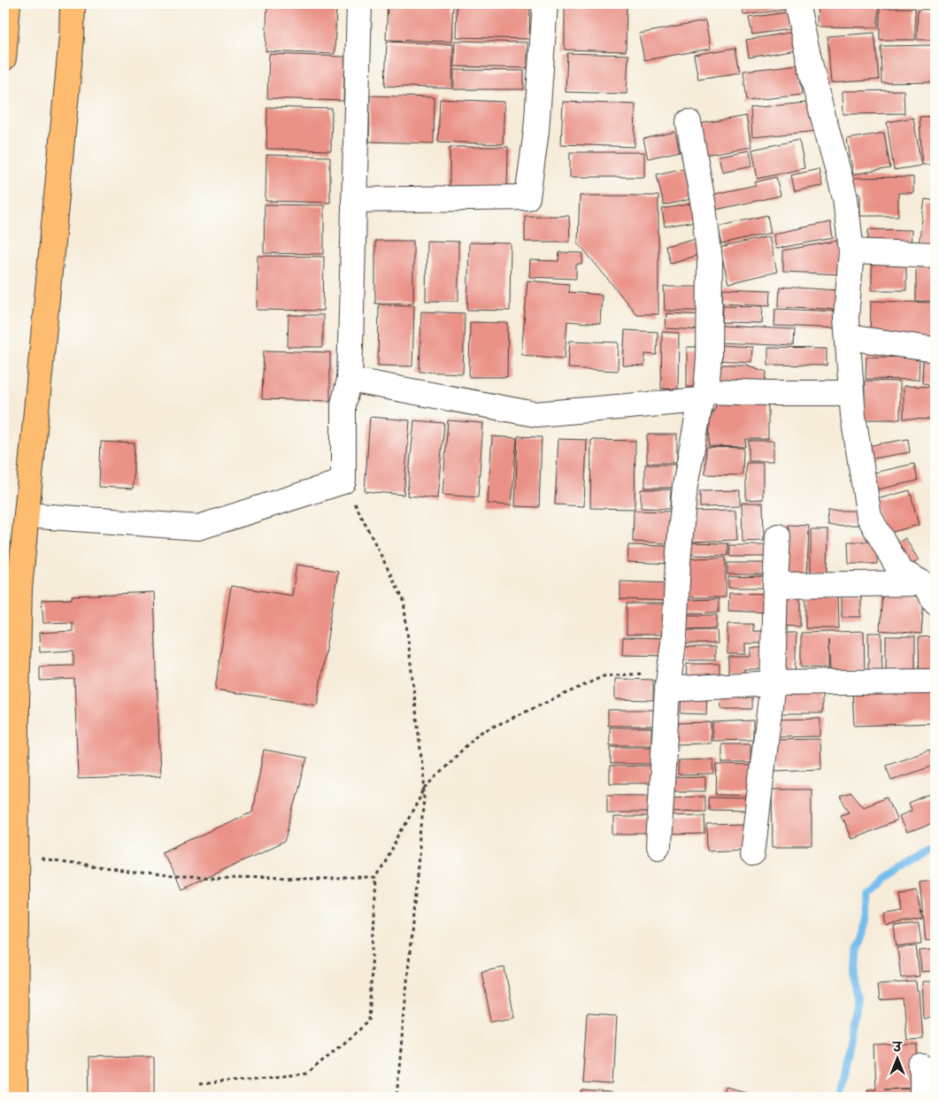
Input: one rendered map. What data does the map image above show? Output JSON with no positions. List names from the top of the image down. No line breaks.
{"north":"top"}
